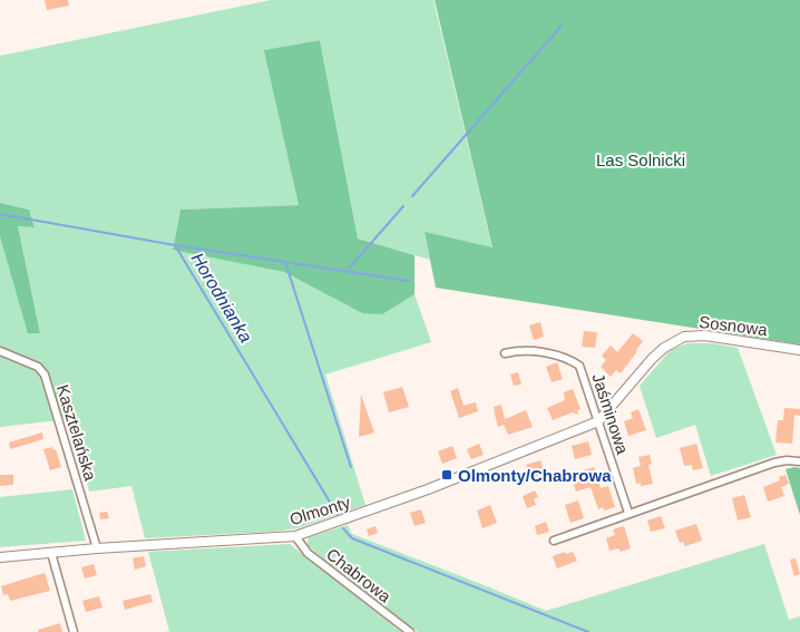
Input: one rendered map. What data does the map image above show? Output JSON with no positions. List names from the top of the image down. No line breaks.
{"streets":{"street":["Sosnowa","Jaśminowa","Kasztelańska","Olmonty","Chabrowa"]},"crossings":[["Sosnowa","Jaśminowa"],["Sosnowa","Olmonty"],["Jaśminowa","Olmonty"],["Kasztelańska","Olmonty"],["Olmonty","Chabrowa"]],"water":["Horodnianka"],"parks":["Las Solnicki"],"places":{"transit":["Olmonty/Chabrowa"]}}
